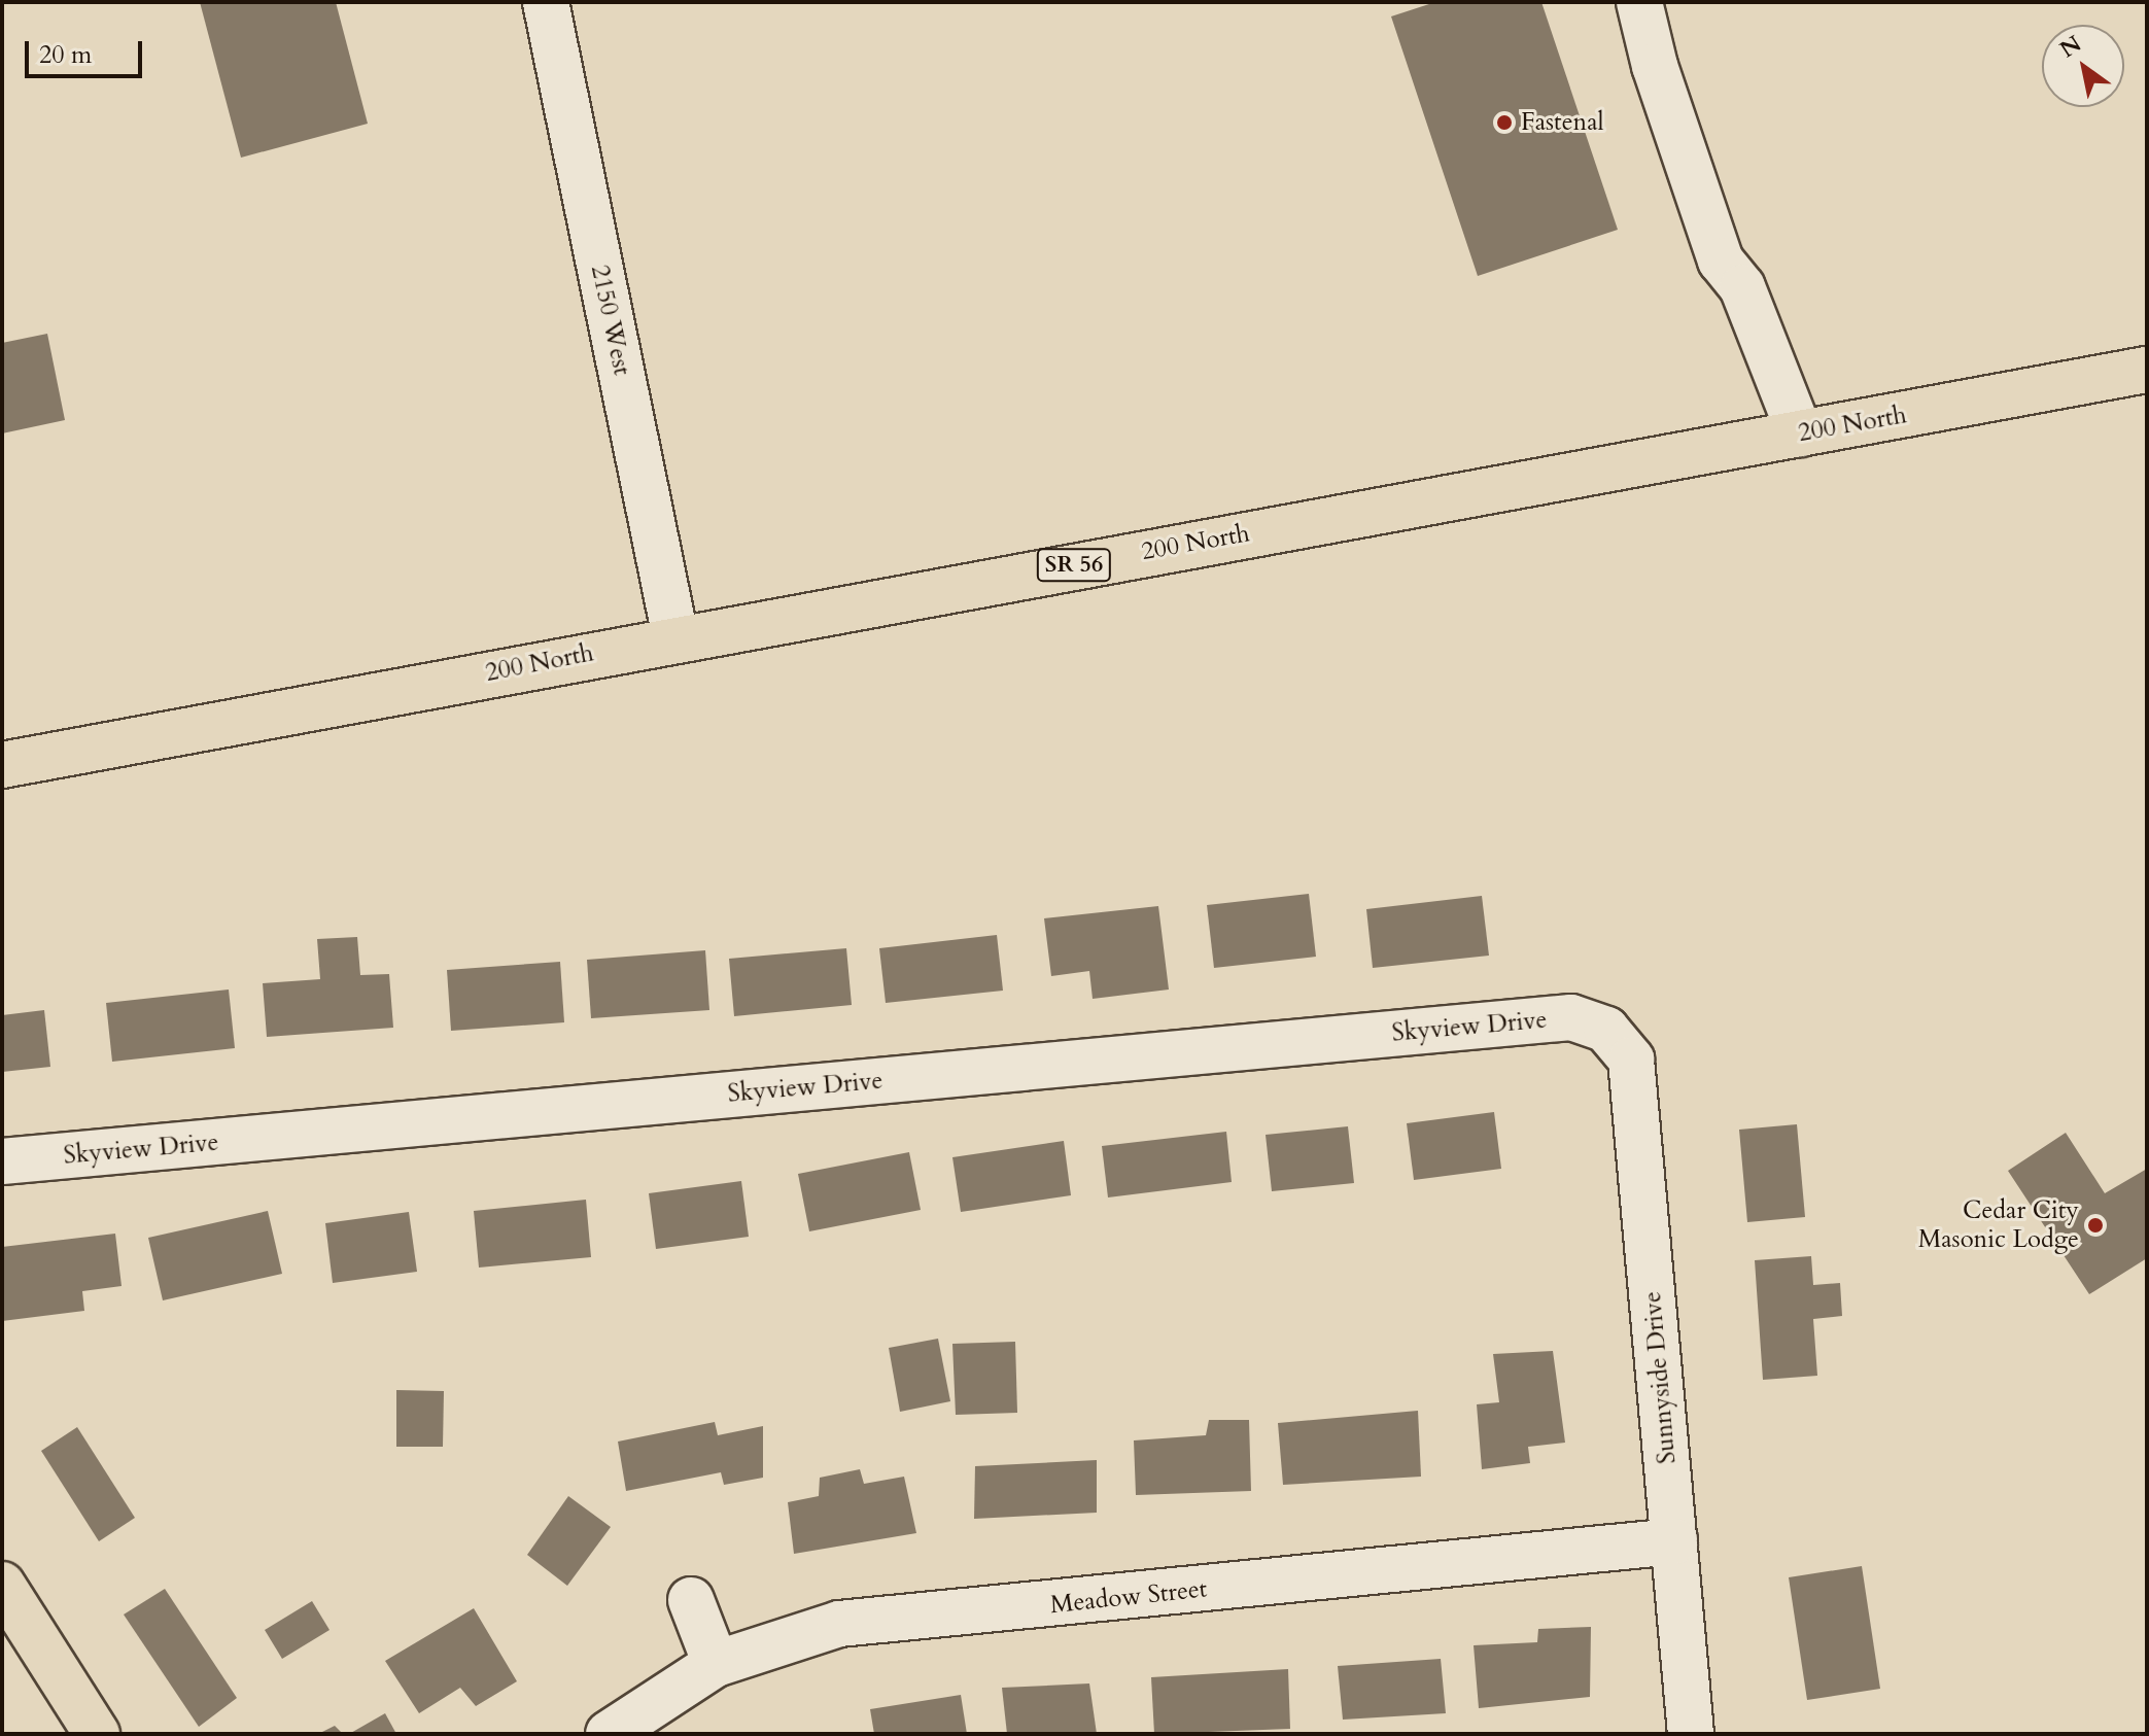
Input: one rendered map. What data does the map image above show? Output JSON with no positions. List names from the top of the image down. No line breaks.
{"streets":{"main road":["200 North","SR 56"],"street":["2150 West","Skyview Drive","Sunnyside Drive","Meadow Street"]},"crossings":[["2150 West","200 North"],["Skyview Drive","Sunnyside Drive"],["Sunnyside Drive","Meadow Street"]],"places":["Fastenal","Cedar City Masonic Lodge"],"scale_bar":"20 m","north":"top left"}
